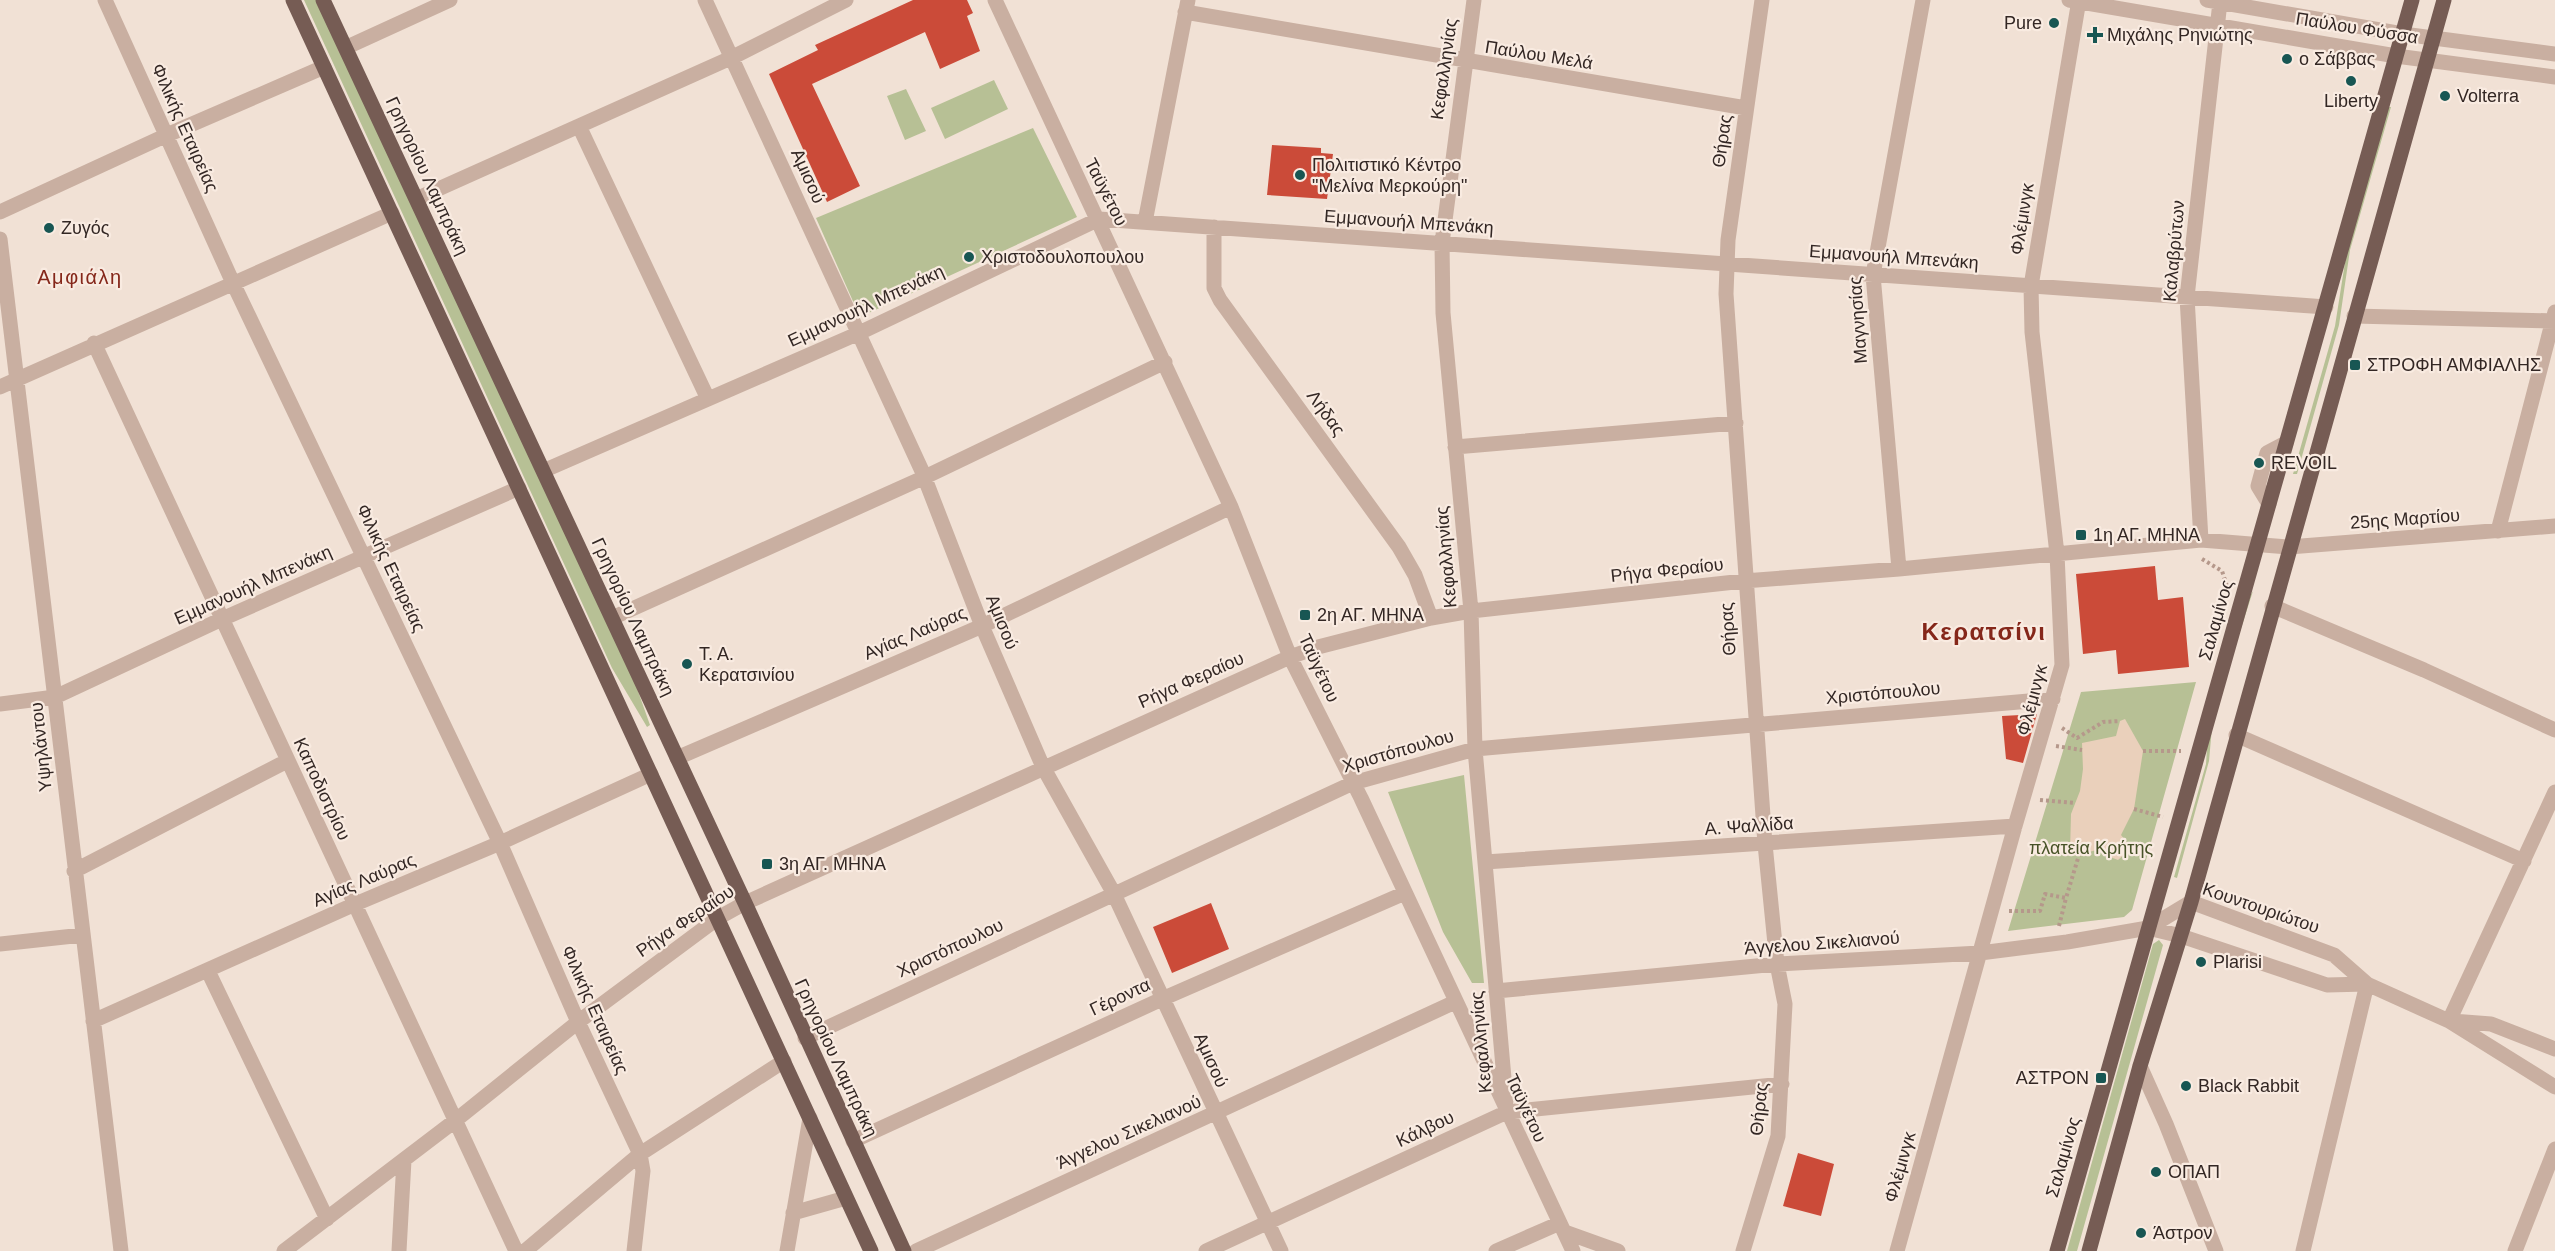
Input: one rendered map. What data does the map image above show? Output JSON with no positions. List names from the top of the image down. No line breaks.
{"streets":{"main road":["Γρηγορίου Λαμπράκη","Σαλαμίνος"],"street":["Παύλου Φύσσα","Παύλου Μελά","Κεφαλληνίας","Φιλικής Εταιρείας","Θήρας","Αμισού","Ταϋγέτου","Φλέμινγκ","Εμμανουήλ Μπενάκη","Καλαβρύτων","Μαγνησίας","Λήδας","25ης Μαρτίου","Ρήγα Φεραίου","Αγίας Λαύρας","Χριστόπουλου","Υψηλάντου","Καποδιστρίου","Α. Ψαλλίδα","Κουντουριώτου","Άγγελου Σικελιανού","Γέροντα","Κάλβου"]},"crossings":[["Παύλου Φύσσα","Φλέμινγκ"],["Παύλου Φύσσα","Καλαβρύτων"],["Παύλου Φύσσα","Σαλαμίνος"],["Παύλου Μελά","Κεφαλληνίας"],["Παύλου Μελά","Θήρας"],["Κεφαλληνίας","Ταϋγέτου"],["Κεφαλληνίας","Εμμανουήλ Μπενάκη"],["Κεφαλληνίας","Ρήγα Φεραίου"],["Κεφαλληνίας","Χριστόπουλου"],["Κεφαλληνίας","Α. Ψαλλίδα"],["Κεφαλληνίας","Άγγελου Σικελιανού"],["Κεφαλληνίας","Κάλβου"],["Φιλικής Εταιρείας","Εμμανουήλ Μπενάκη"],["Φιλικής Εταιρείας","Ρήγα Φεραίου"],["Φιλικής Εταιρείας","Αγίας Λαύρας"],["Θήρας","Εμμανουήλ Μπενάκη"],["Θήρας","Ρήγα Φεραίου"],["Θήρας","Χριστόπουλου"],["Θήρας","Α. Ψαλλίδα"],["Θήρας","Άγγελου Σικελιανού"],["Θήρας","Κάλβου"],["Γρηγορίου Λαμπράκη","Εμμανουήλ Μπενάκη"],["Γρηγορίου Λαμπράκη","Ρήγα Φεραίου"],["Γρηγορίου Λαμπράκη","Αγίας Λαύρας"],["Γρηγορίου Λαμπράκη","Χριστόπουλου"],["Γρηγορίου Λαμπράκη","Γέροντα"],["Αμισού","Εμμανουήλ Μπενάκη"],["Αμισού","Ρήγα Φεραίου"],["Αμισού","Αγίας Λαύρας"],["Αμισού","Χριστόπουλου"],["Αμισού","Άγγελου Σικελιανού"],["Αμισού","Γέροντα"],["Αμισού","Κάλβου"],["Ταϋγέτου","Εμμανουήλ Μπενάκη"],["Ταϋγέτου","Ρήγα Φεραίου"],["Ταϋγέτου","Αγίας Λαύρας"],["Ταϋγέτου","Χριστόπουλου"],["Ταϋγέτου","Άγγελου Σικελιανού"],["Ταϋγέτου","Γέροντα"],["Ταϋγέτου","Κάλβου"],["Φλέμινγκ","Εμμανουήλ Μπενάκη"],["Φλέμινγκ","Ρήγα Φεραίου"],["Φλέμινγκ","Χριστόπουλου"],["Φλέμινγκ","Α. Ψαλλίδα"],["Φλέμινγκ","Άγγελου Σικελιανού"],["Εμμανουήλ Μπενάκη","Καλαβρύτων"],["Εμμανουήλ Μπενάκη","Μαγνησίας"],["Εμμανουήλ Μπενάκη","Λήδας"],["Εμμανουήλ Μπενάκη","Σαλαμίνος"],["Εμμανουήλ Μπενάκη","Υψηλάντου"],["Εμμανουήλ Μπενάκη","Καποδιστρίου"],["Καλαβρύτων","Ρήγα Φεραίου"],["Μαγνησίας","Ρήγα Φεραίου"],["Λήδας","Ρήγα Φεραίου"],["25ης Μαρτίου","Ρήγα Φεραίου"],["25ης Μαρτίου","Σαλαμίνος"],["Ρήγα Φεραίου","Σαλαμίνος"],["Ρήγα Φεραίου","Καποδιστρίου"],["Σαλαμίνος","Κουντουριώτου"],["Σαλαμίνος","Άγγελου Σικελιανού"],["Αγίας Λαύρας","Υψηλάντου"],["Αγίας Λαύρας","Καποδιστρίου"],["Κουντουριώτου","Άγγελου Σικελιανού"]],"districts":["Αμφιάλη","Κερατσίνι"],"parks":["πλατεία Κρήτης"],"places":{"other":["Pure","ο Σάββας","Liberty","Volterra","Πολιτιστικό Κέντρο \"Μελίνα Μερκούρη\"","Ζυγός","Χριστοδουλοπουλου","REVOIL","Τ. Α. Κερατσινίου","Plarisi","Black Rabbit","ΟΠΑΠ","Άστρον"],"health":["Μιχάλης Ρηνιώτης"],"transit":["ΣΤΡΟΦΗ ΑΜΦΙΑΛΗΣ","1η ΑΓ. ΜΗΝΑ","2η ΑΓ. ΜΗΝΑ","3η ΑΓ. ΜΗΝΑ","ΑΣΤΡΟΝ"]}}
